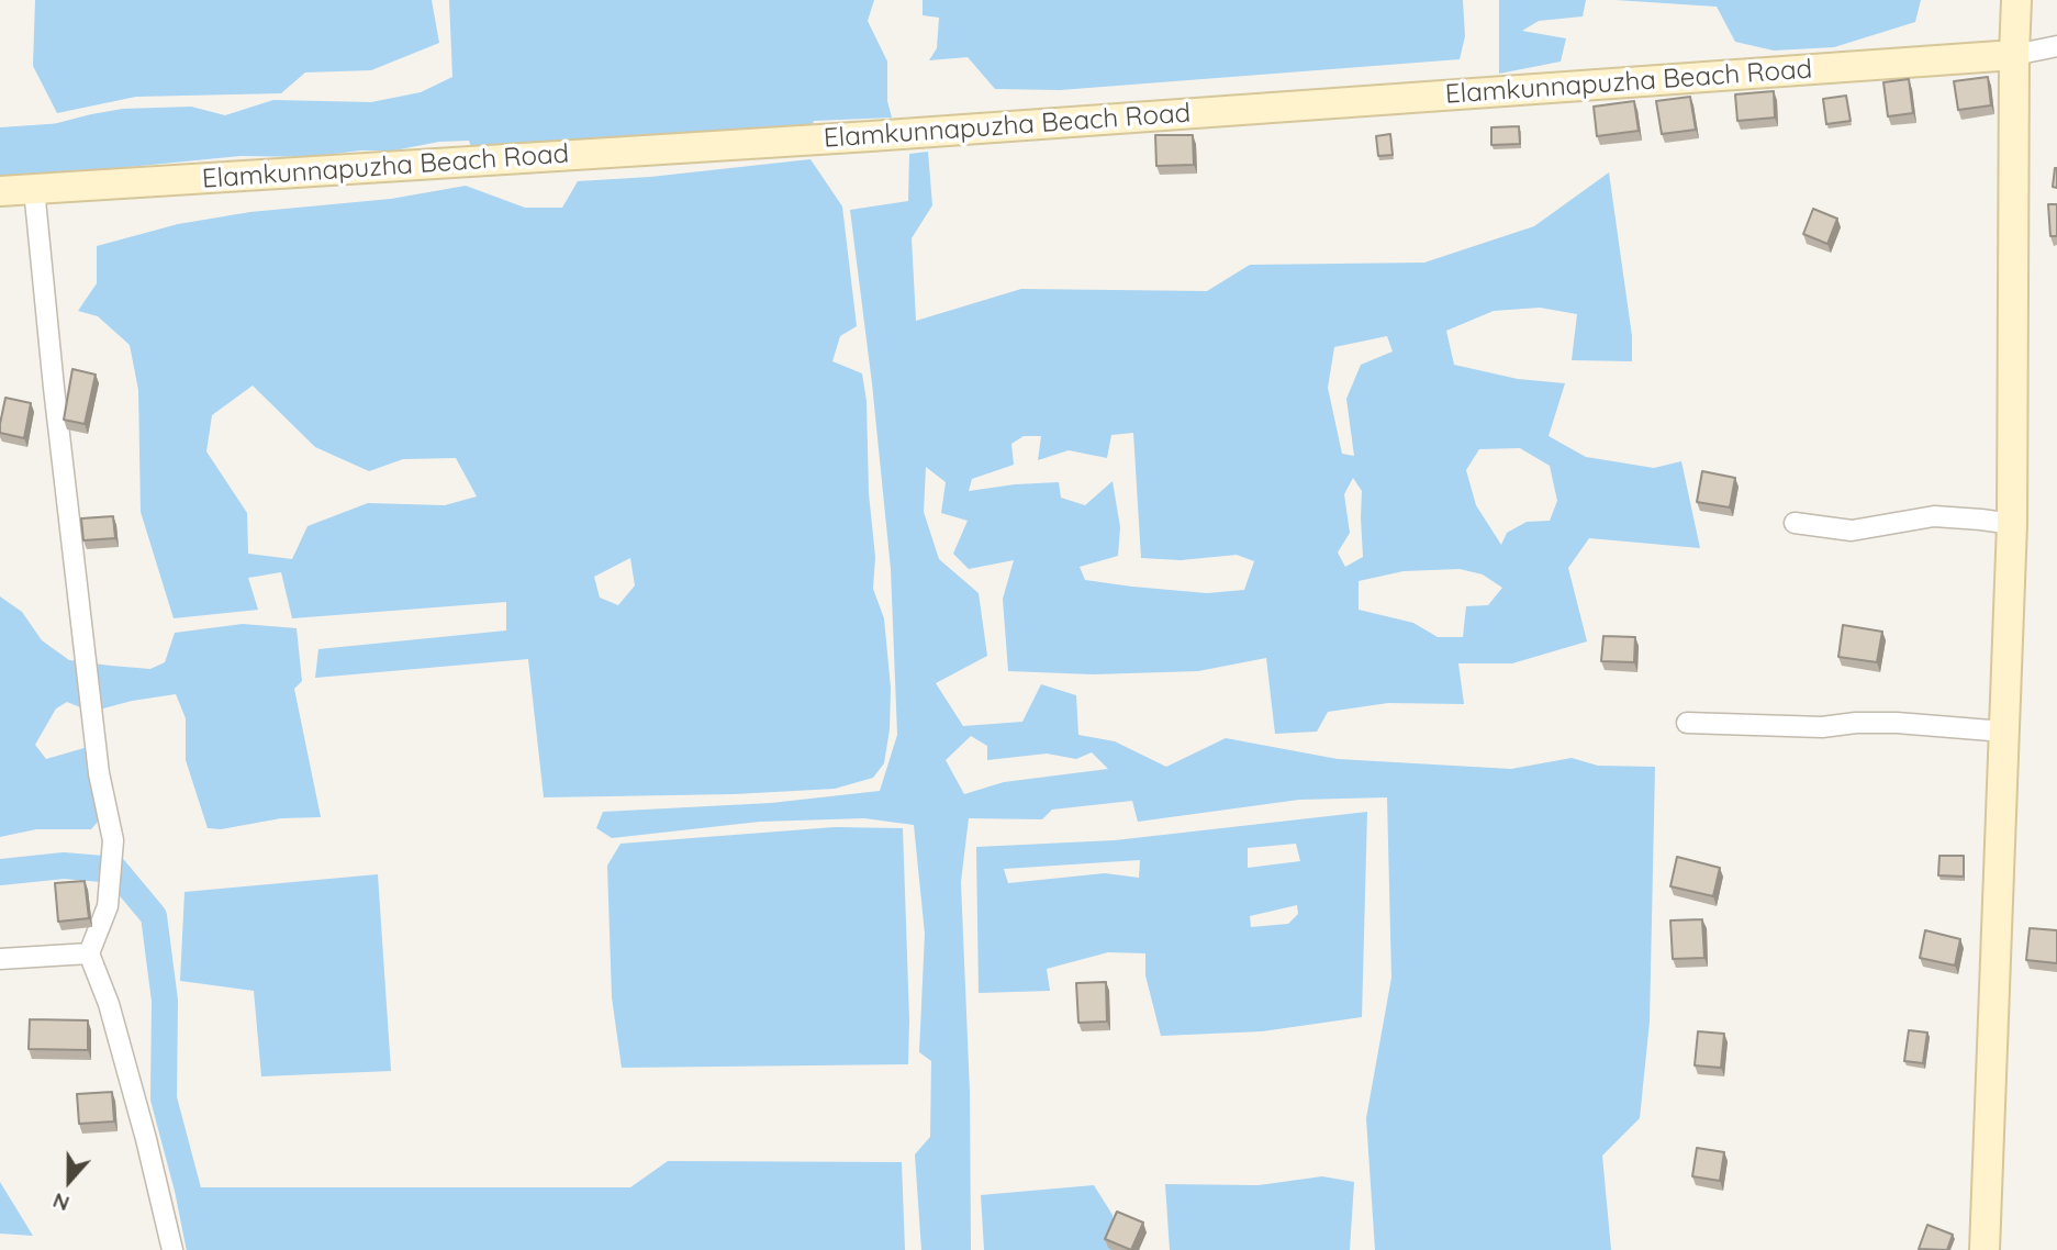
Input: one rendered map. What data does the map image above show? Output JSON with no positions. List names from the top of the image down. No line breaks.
{"streets":{"main road":["Elamkunnapuzha Beach Road"]},"north":"bottom"}
